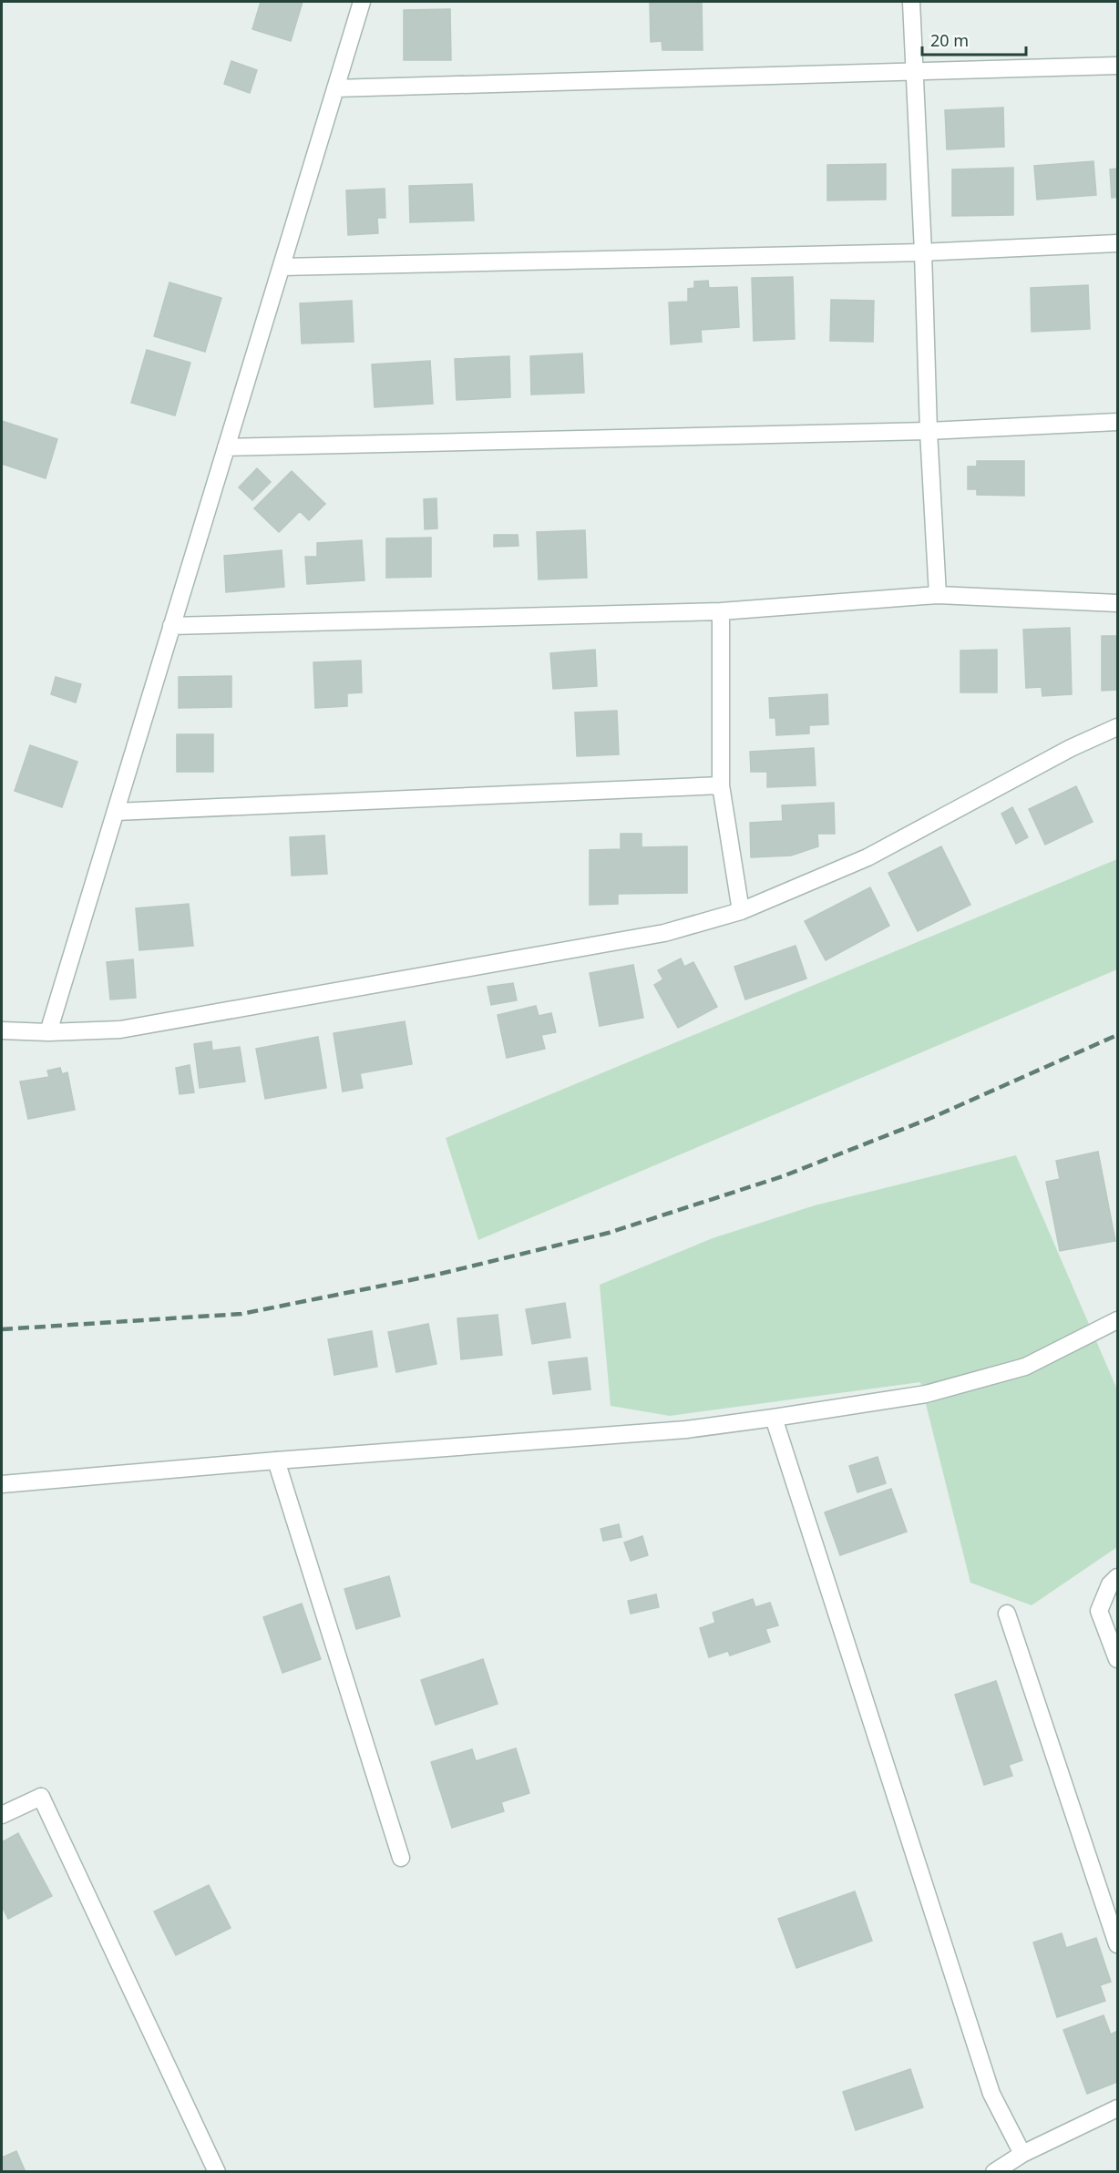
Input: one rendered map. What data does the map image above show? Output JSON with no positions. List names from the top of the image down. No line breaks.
{"scale_bar":"20 m"}
